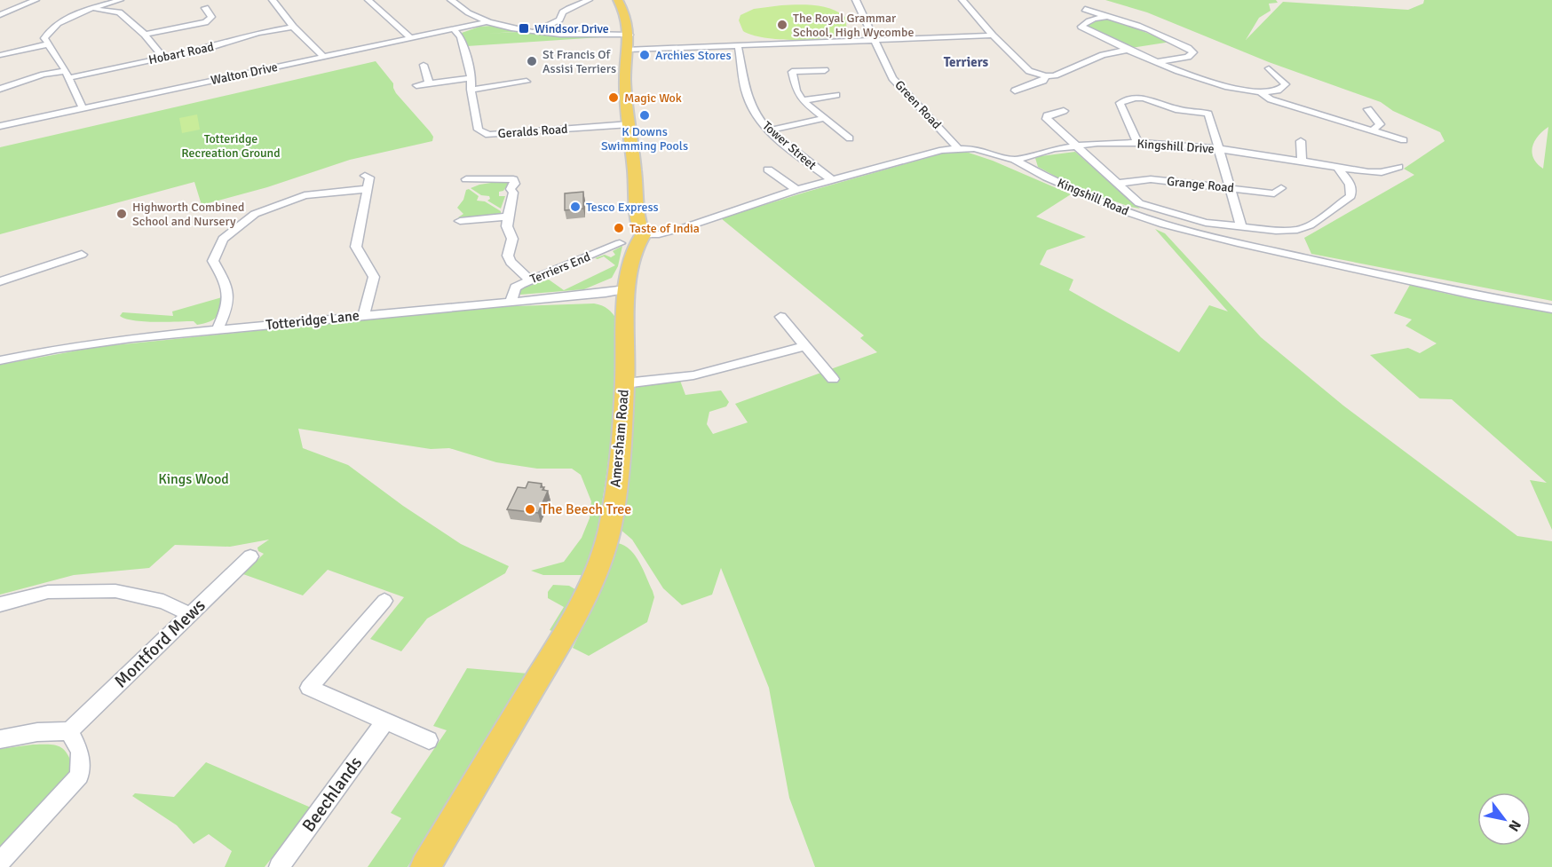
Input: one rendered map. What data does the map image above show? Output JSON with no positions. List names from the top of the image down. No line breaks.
{"streets":{"main road":["Amersham Road"],"street":["Hobart Road","Walton Drive","Green Road","Geralds Road","Tower Street","Kingshill Drive","Grange Road","Kingshill Road","Terriers End","Totteridge Lane","Montford Mews","Beechlands"]},"crossings":[["Walton Drive","Geralds Road"],["Green Road","Kingshill Road"],["Tower Street","Kingshill Road"],["Kingshill Drive","Kingshill Road"],["Kingshill Road","Amersham Road"],["Terriers End","Totteridge Lane"],["Totteridge Lane","Amersham Road"]],"districts":["Terriers"],"parks":["Totteridge Recreation Ground","Kings Wood"],"places":{"other":["The Royal Grammar School, High Wycombe","Archies Stores","St Francis Of Assisi Terriers","Magic Wok","K Downs Swimming Pools","Tesco Express","Highworth Combined School and Nursery","Taste of India","The Beech Tree"],"transit":["Windsor Drive"]},"north":"bottom right"}
